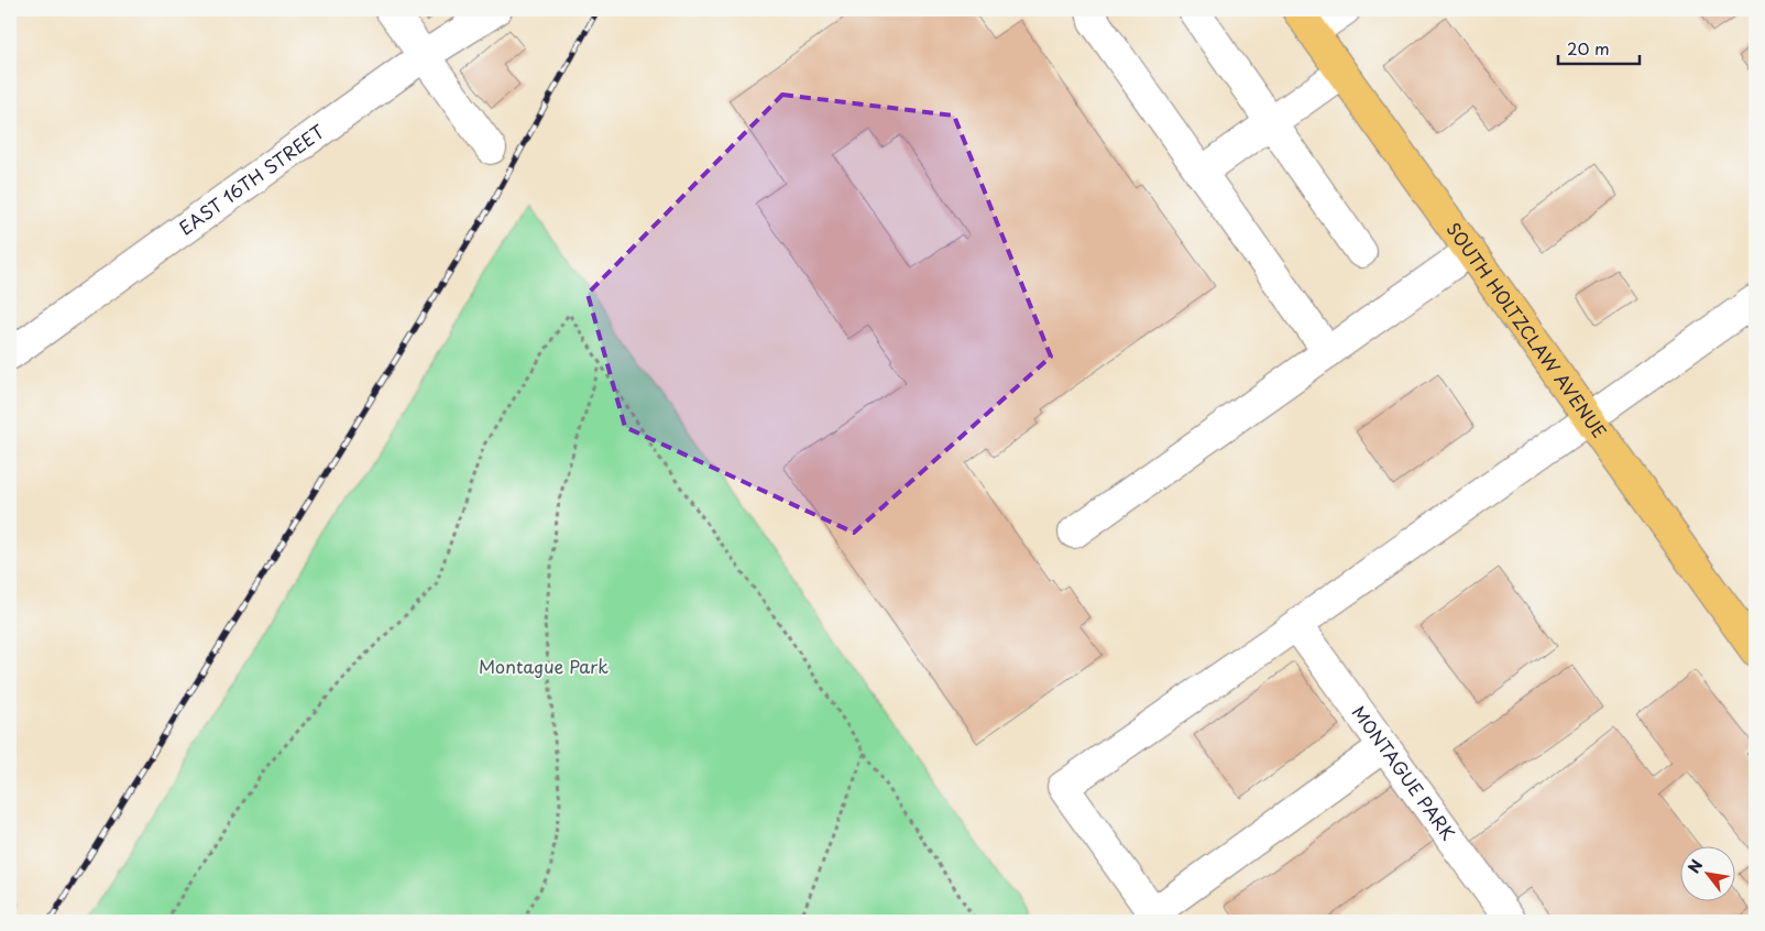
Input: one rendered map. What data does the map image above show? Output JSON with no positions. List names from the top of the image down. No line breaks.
{"streets":{"main road":["SOUTH HOLTZCLAW AVENUE"],"street":["EAST 16TH STREET","MONTAGUE PARK"]},"parks":["Montague Park"],"scale_bar":"20 m","north":"top left"}
